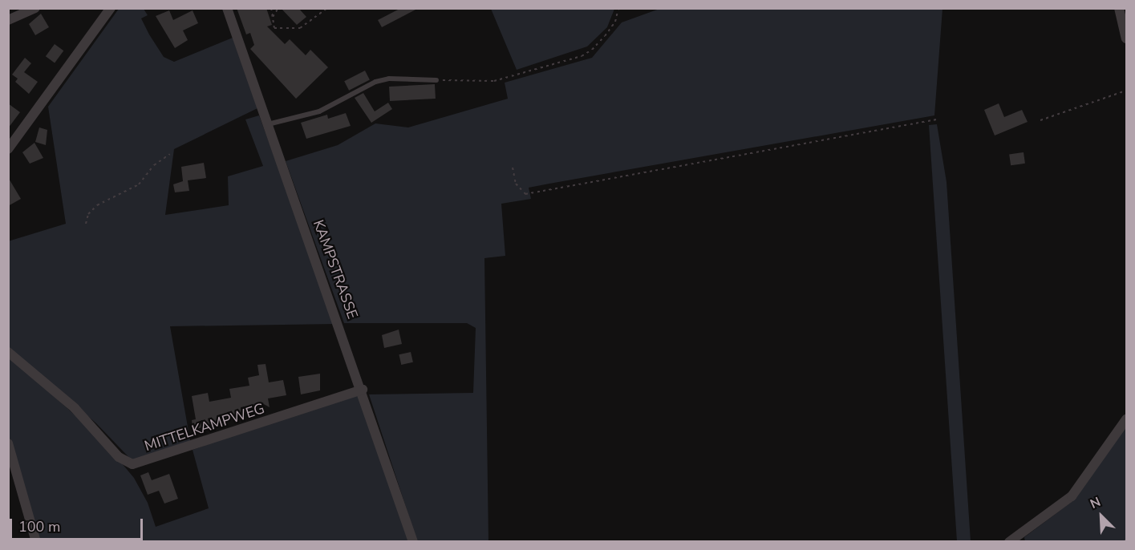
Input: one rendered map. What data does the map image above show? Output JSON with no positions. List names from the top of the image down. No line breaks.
{"streets":{"street":["KAMPSTRASSE","MITTELKAMPWEG"]},"crossings":[["KAMPSTRASSE","MITTELKAMPWEG"]],"scale_bar":"100 m","north":"top left"}
